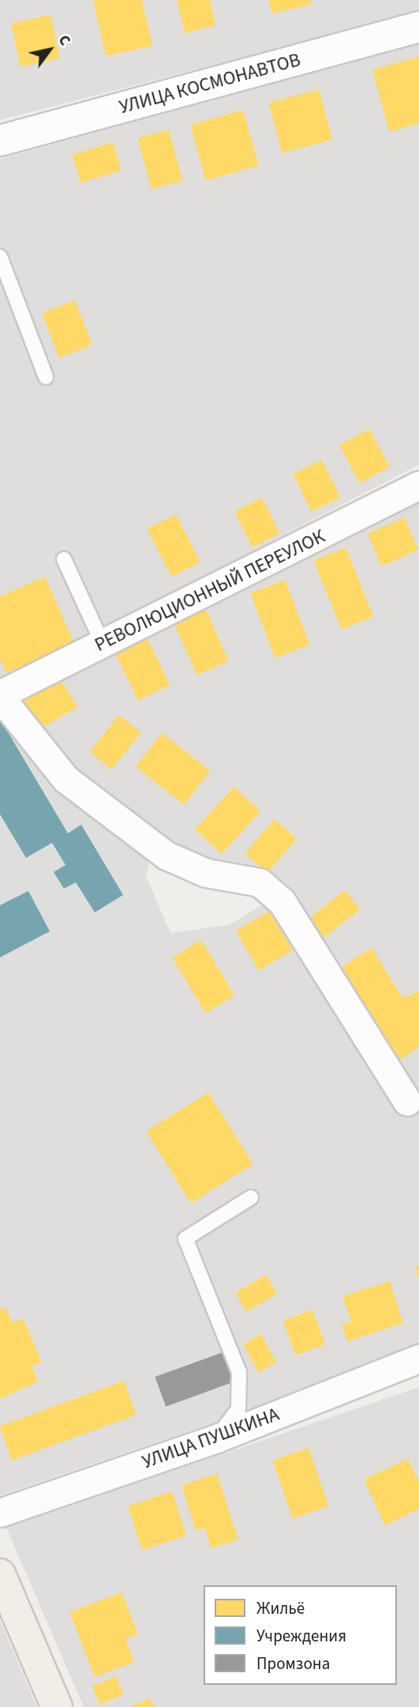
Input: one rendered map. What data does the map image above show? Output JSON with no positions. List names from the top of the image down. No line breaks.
{"streets":{"street":["УЛИЦА КОСМОНАВТОВ","РЕВОЛЮЦИОННЫЙ ПЕРЕУЛОК","УЛИЦА ПУШКИНА"]},"legend":["Жильё","Учреждения","Промзона"],"north":"top right"}
